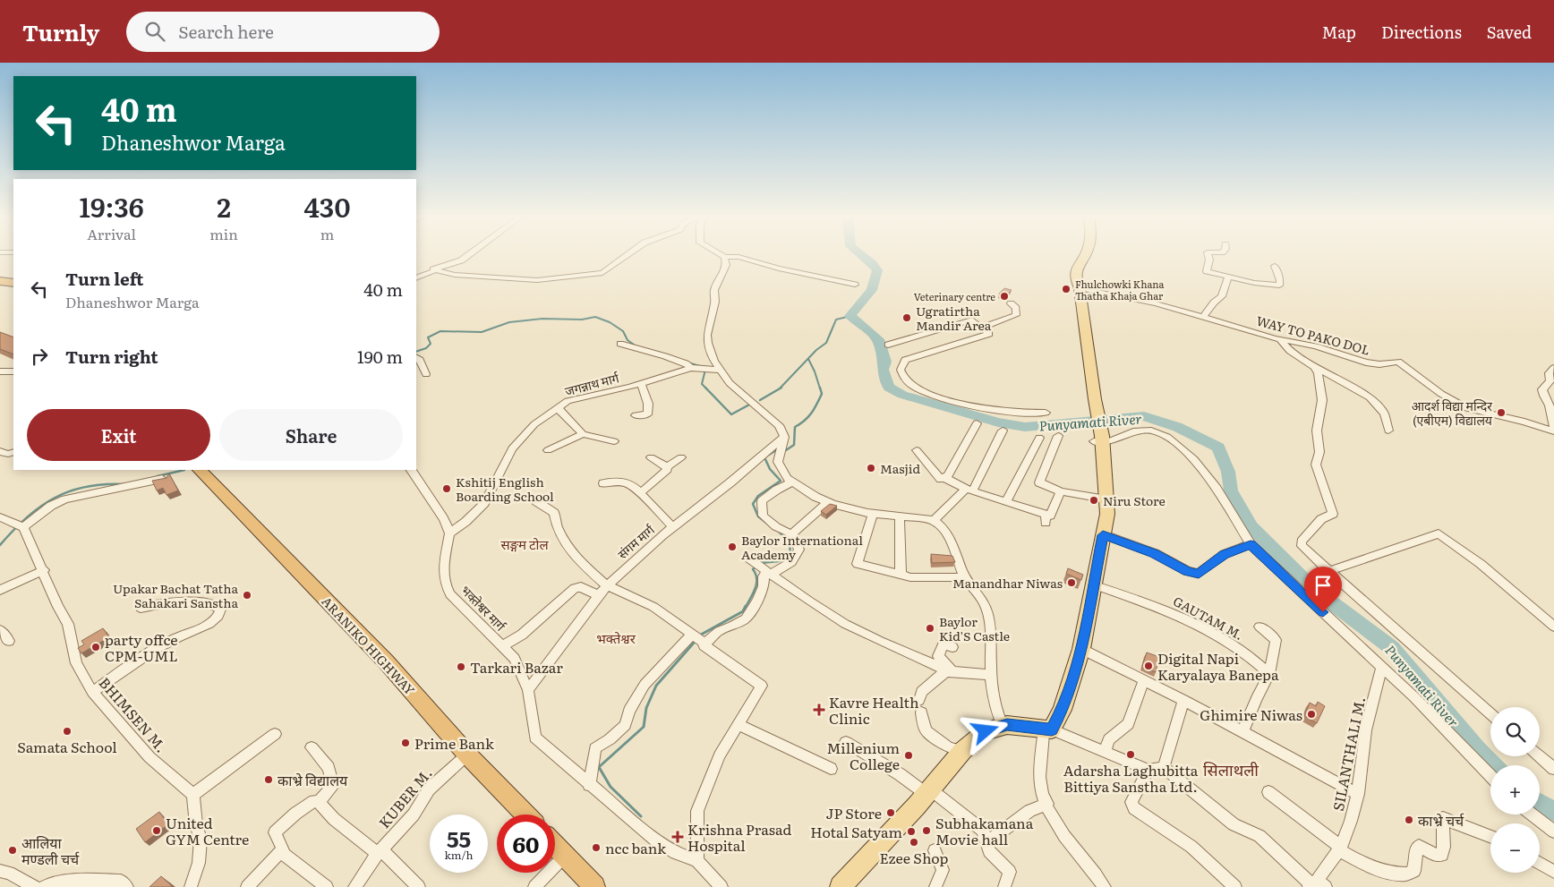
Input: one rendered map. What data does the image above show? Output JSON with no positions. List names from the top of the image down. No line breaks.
{"streets":{"highway":["ARANIKO HIGHWAY"],"street":["WAY TO PAKO DOL","जगन्नाथ मार्ग","संगम मार्ग","भक्तेश्वर मार्ग","GAUTAM M.","BHIMSEN M.","SILANTHALI M.","KUBER M."]},"crossings":[["जगन्नाथ मार्ग","भक्तेश्वर मार्ग"],["संगम मार्ग","भक्तेश्वर मार्ग"],["ARANIKO HIGHWAY","KUBER M."]],"districts":["सङ्गम टोल","भक्तेश्वर","सिलाथली"],"water":["Punyamati River"],"places":{"other":["Fhulchowki Khana Thatha Khaja Ghar","Veterinary centre","Ugratirtha Mandir Area","आदर्श विद्या मन्दिर (एबीएम) विद्यालय","Masjid","Kshitij English Boarding School","Niru Store","Baylor International Academy","Manandhar Niwas","Upakar Bachat Tatha Sahakari Sanstha","Baylor Kid'S Castle","party offce CPM-UML","Digital Napi Karyalaya Banepa","Tarkari Bazar","Ghimire Niwas","Samata School","Prime Bank","Adarsha Laghubitta Bittiya Sanstha Ltd.","Millenium College","काभ्रे विद्यालय","JP Store","काभ्रे चर्च","United GYM Centre","Subhakamana Movie hall","Hotal Satyam","Ezee Shop","ncc bank","आलिया मण्डली चर्च"],"health":["Kavre Health Clinic","Krishna Prasad Hospital"]},"page":{"header":"Turnly","search":"Search here","nav":["Map","Directions","Saved"],"turn":["40 m","Dhaneshwor Marga"],"eta":["19:36","Arrival","2","min","430","m"],"list":[{"name":"Turn left","note":"Dhaneshwor Marga","value":"40 m"},{"name":"Turn right","value":"190 m"}],"buttons":["Exit","Share"],"map_buttons":["+","−"],"speed":"55 km/h","limit":"60"}}
